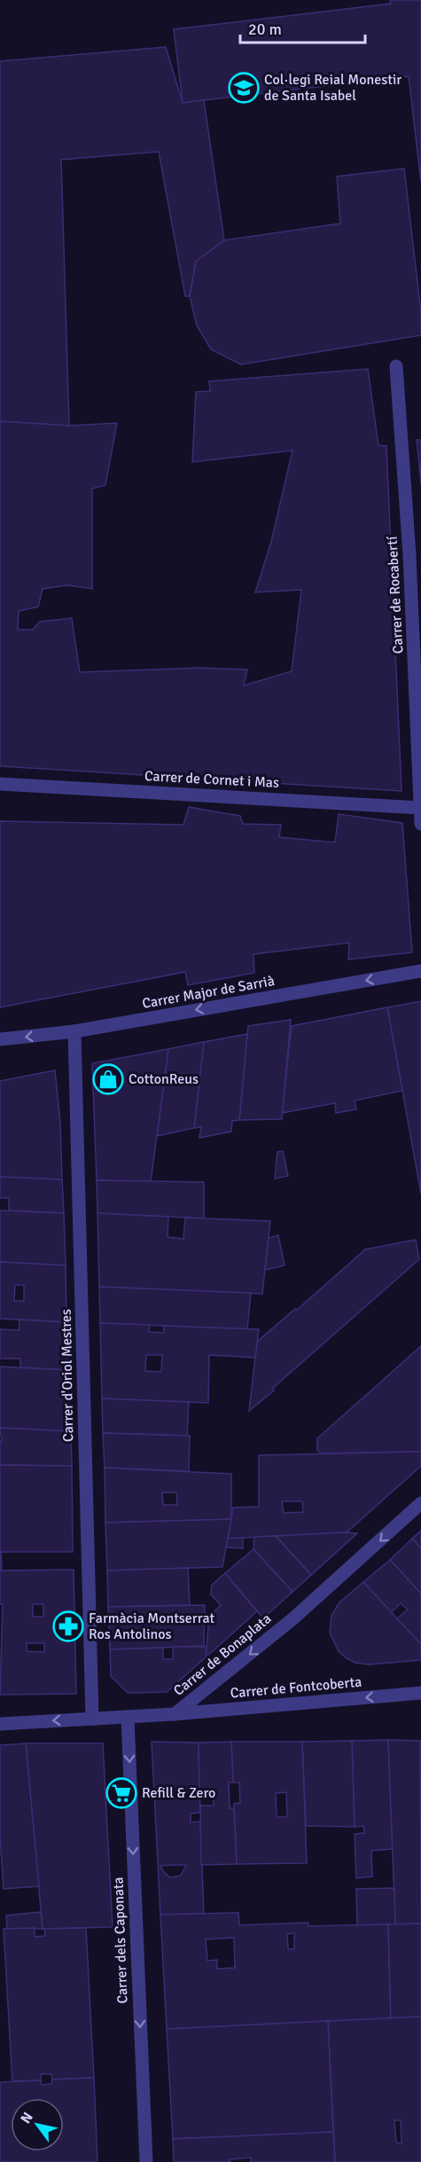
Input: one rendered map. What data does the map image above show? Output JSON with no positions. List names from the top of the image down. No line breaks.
{"streets":{"street":["Carrer de Rocabertí","Carrer de Cornet i Mas","Carrer Major de Sarrià","Carrer d'Oriol Mestres","Carrer de Bonaplata","Carrer de Fontcoberta","Carrer dels Caponata"]},"crossings":[["Carrer de Rocabertí","Carrer de Cornet i Mas"],["Carrer Major de Sarrià","Carrer d'Oriol Mestres"],["Carrer d'Oriol Mestres","Carrer de Bonaplata"],["Carrer de Bonaplata","Carrer de Fontcoberta"],["Carrer de Bonaplata","Carrer dels Caponata"]],"one_way":["Carrer Major de Sarrià","Carrer de Bonaplata","Carrer de Fontcoberta","Carrer dels Caponata"],"places":{"school or university":["Col·legi Reial Monestir de Santa Isabel"],"shop":["CottonReus"],"pharmacy":["Farmàcia Montserrat Ros Antolinos"],"supermarket":["Refill & Zero"]},"scale_bar":"20 m","north":"top left"}
